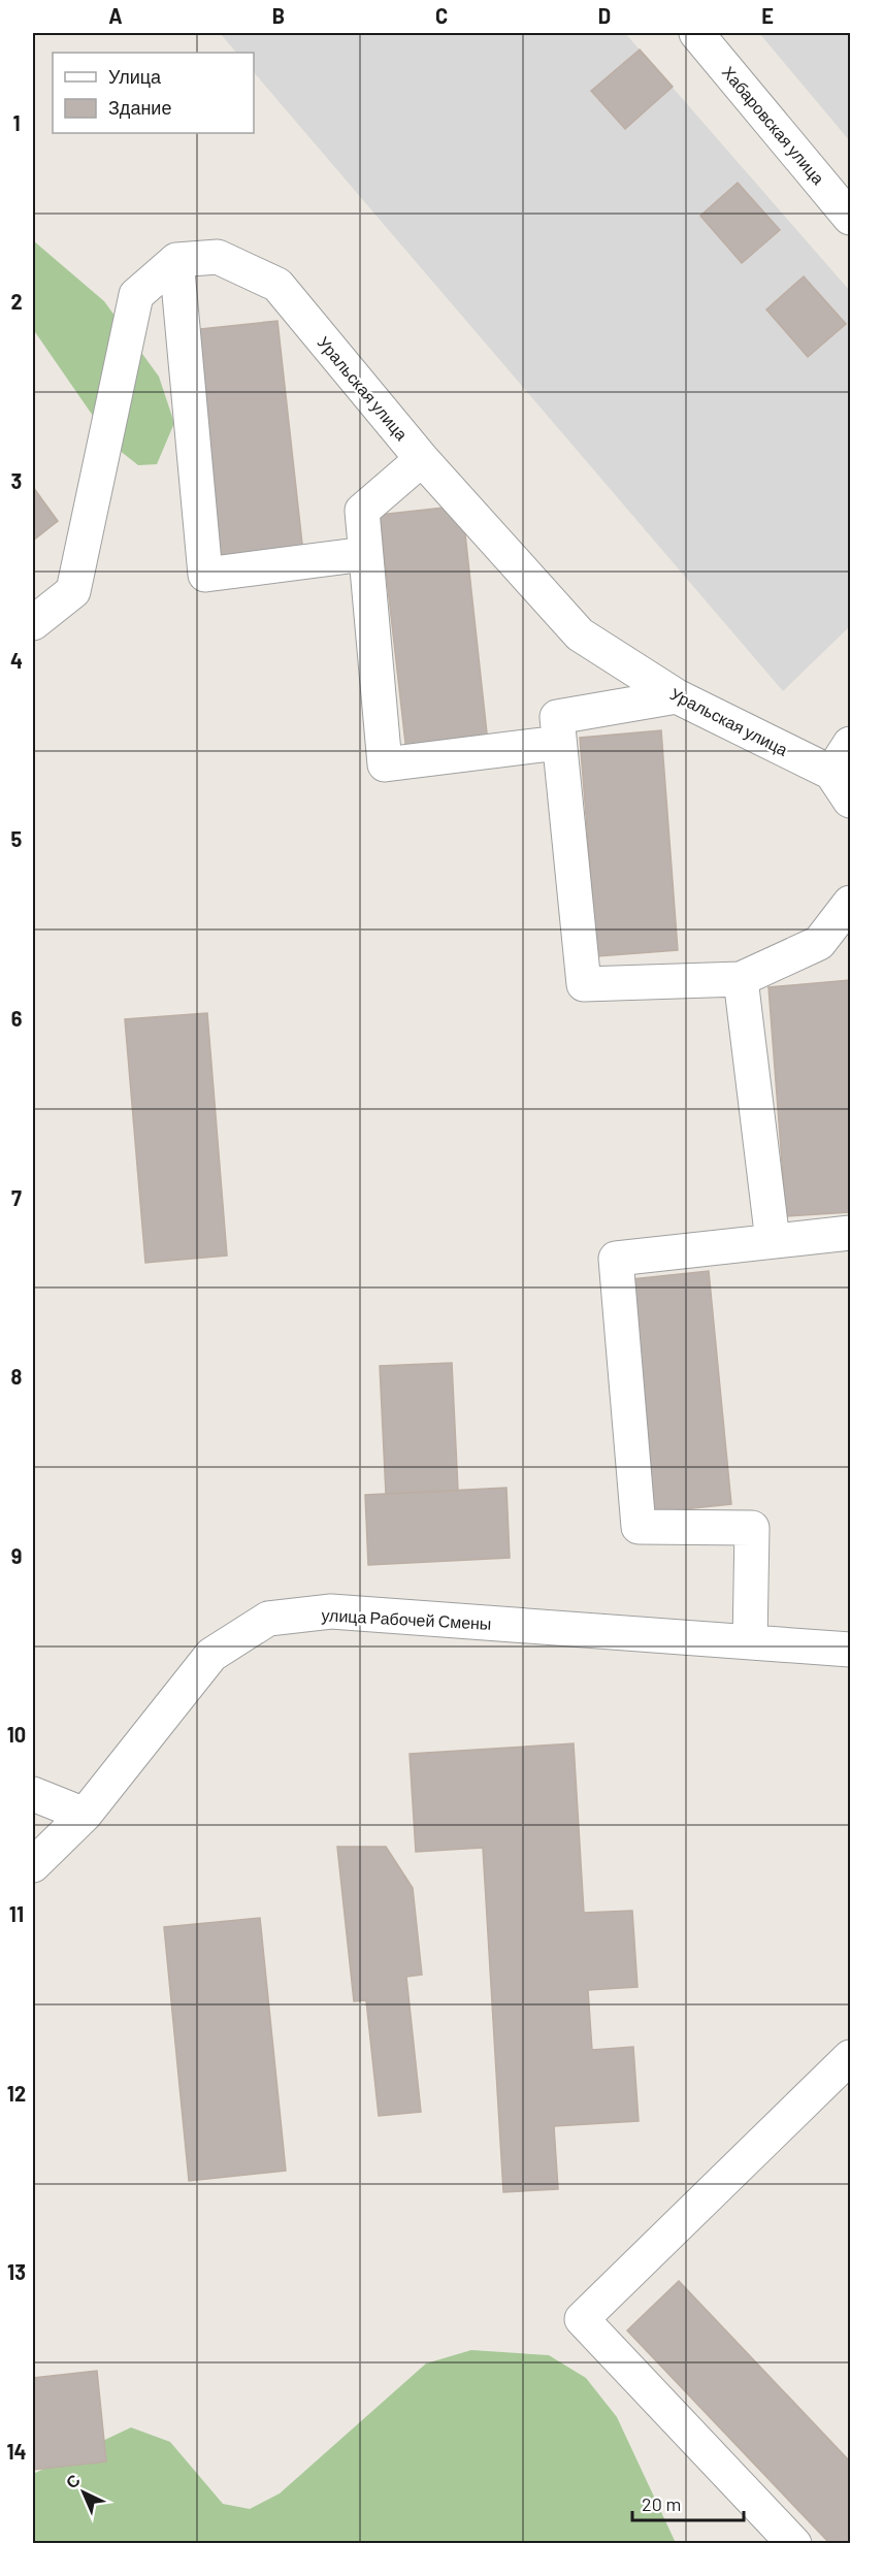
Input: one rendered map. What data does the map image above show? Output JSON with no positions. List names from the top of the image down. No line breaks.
{"streets":{"street":["Хабаровская улица","Уральская улица","улица Рабочей Смены"]},"legend":["Улица","Здание"],"scale_bar":"20 m","north":"top left","grid":{"columns":["A","B","C","D","E"],"rows":["1","2","3","4","5","6","7","8","9","10","11","12","13","14"]}}
